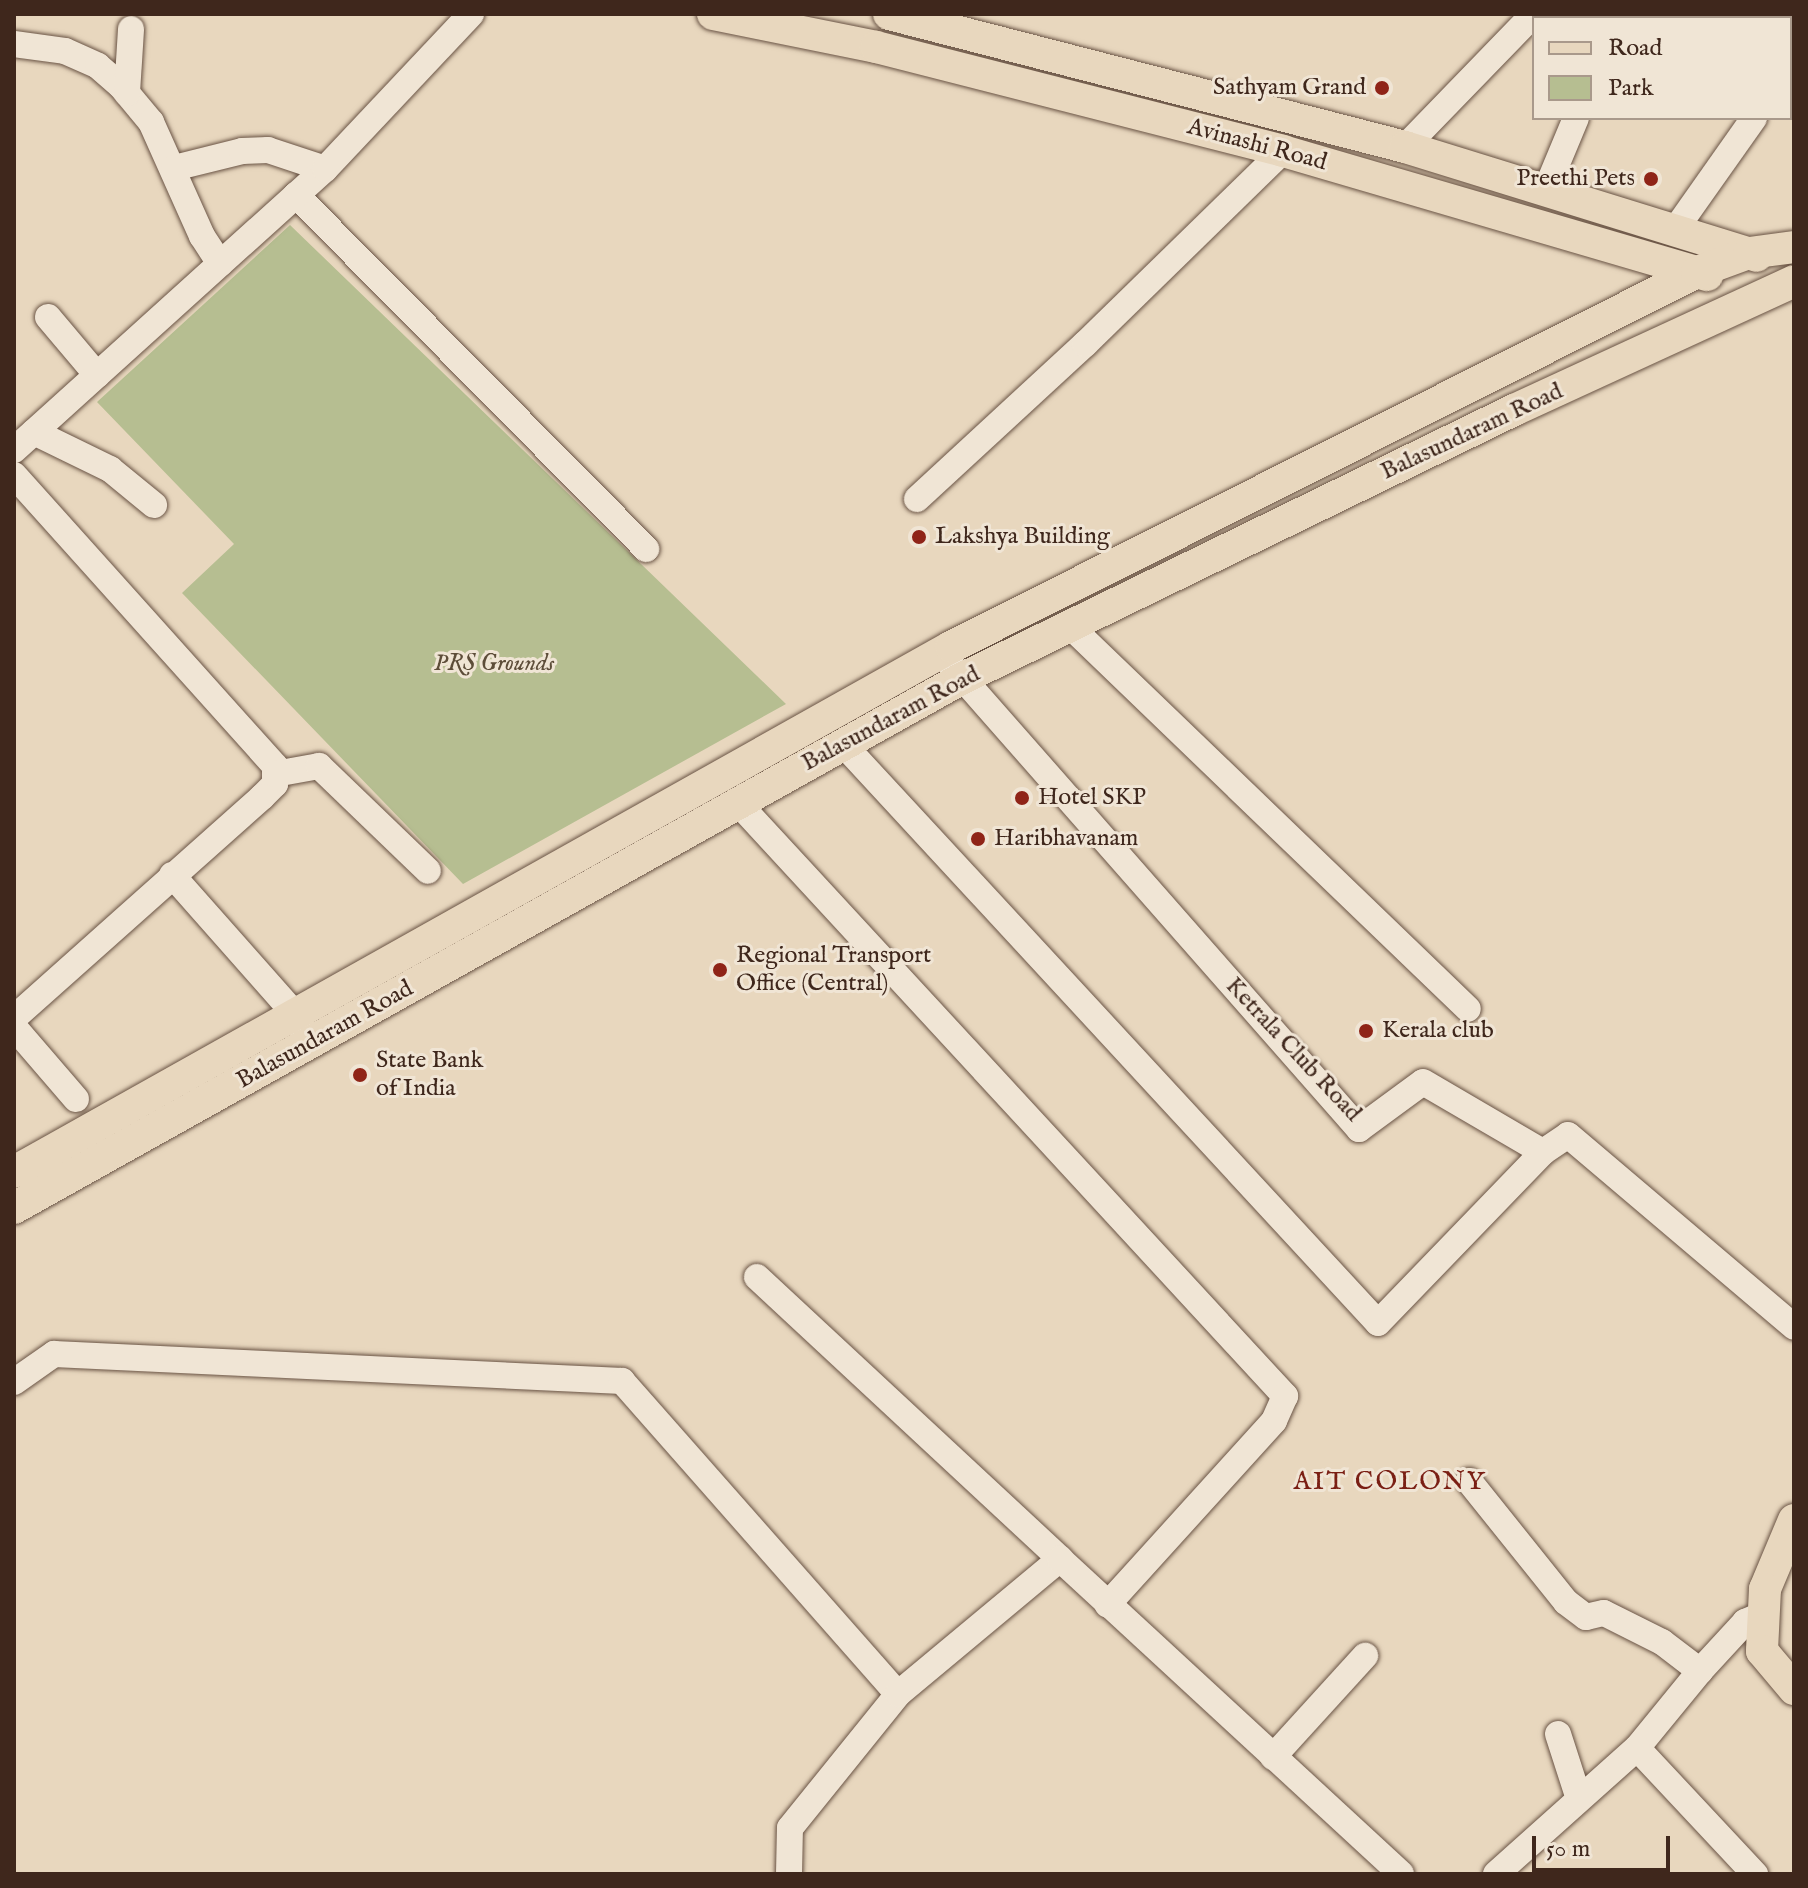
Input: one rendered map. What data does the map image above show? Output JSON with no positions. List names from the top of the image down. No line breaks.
{"streets":{"main road":["Avinashi Road","Balasundaram Road"],"street":["Ketrala Club Road"]},"crossings":[["Avinashi Road","Balasundaram Road"],["Balasundaram Road","Ketrala Club Road"]],"districts":["AIT COLONY"],"parks":["PRS Grounds"],"places":["Sathyam Grand","Preethi Pets","Lakshya Building","Hotel SKP","Haribhavanam","Regional Transport Office (Central)","Kerala club","State Bank of India"],"legend":["Road","Park"],"scale_bar":"50 m"}
